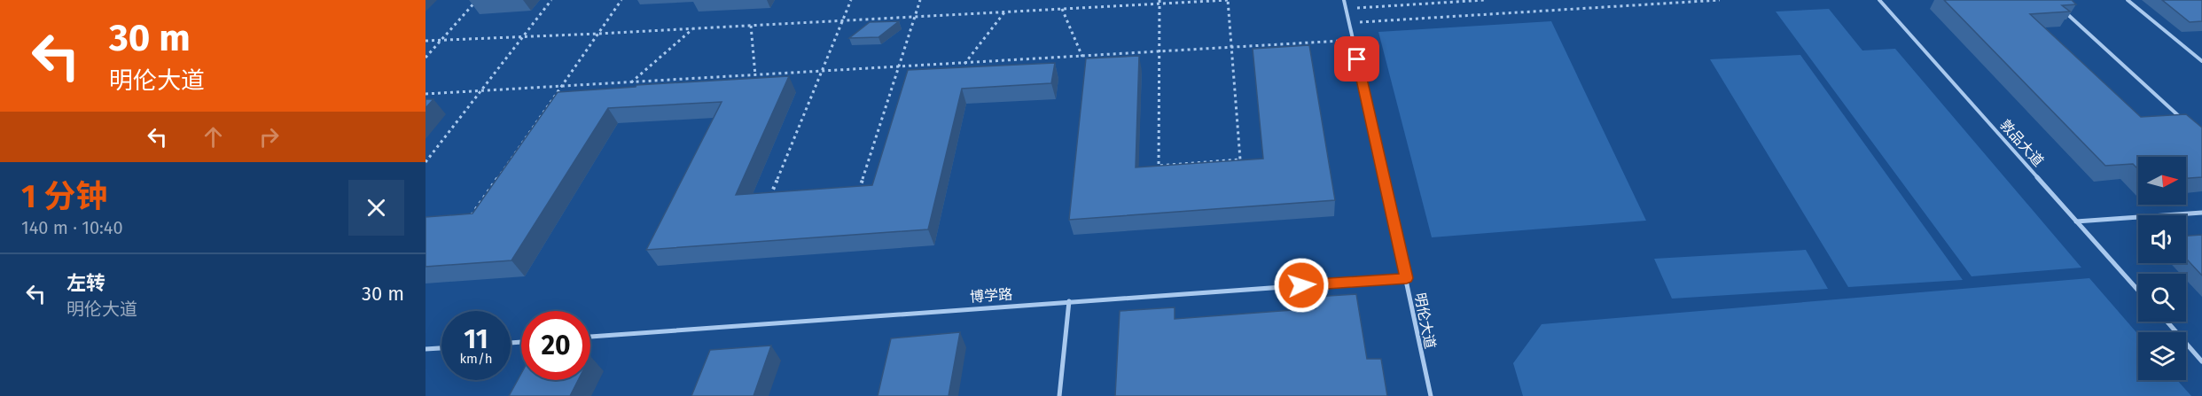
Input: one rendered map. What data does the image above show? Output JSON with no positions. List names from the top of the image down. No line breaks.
{"streets":{"lane":["敦品大道","博学路","明伦大道"]},"crossings":[["博学路","明伦大道"]],"north":"right","page":{"turn":["30 m","明伦大道"],"heading":["1 分钟","140 m · 10:40"],"list":[{"name":"左转","note":"明伦大道","value":"30 m"}],"speed":"11 km/h","limit":"20"}}
